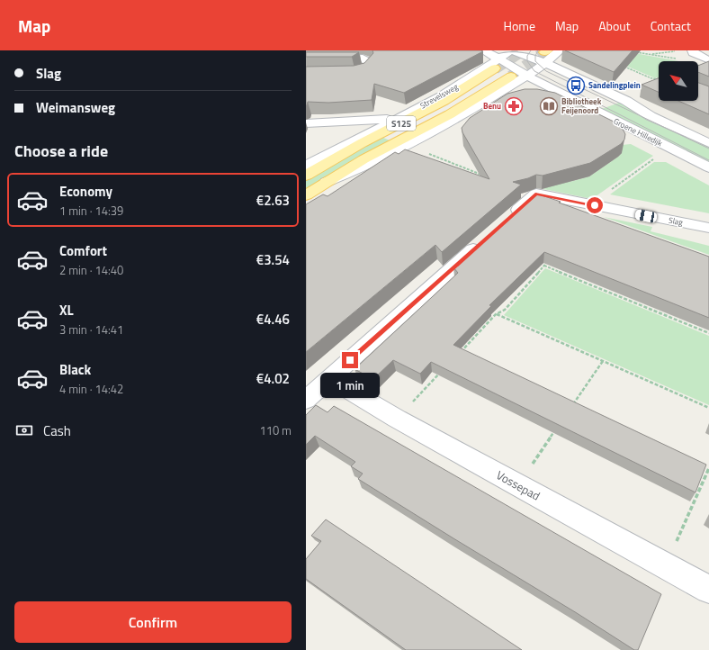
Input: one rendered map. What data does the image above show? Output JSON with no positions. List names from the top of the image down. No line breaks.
{"streets":{"main road":["Strevelsweg","S125"],"street":["Groene Hilledijk","Slag","Vossepad"]},"crossings":[["Strevelsweg","Groene Hilledijk"],["S125","Groene Hilledijk"]],"places":{"bus stop":["Sandelingplein"],"pharmacy":["Benu"],"library":["Bibliotheek Feijenoord"]},"north":"top left","page":{"header":"Map","nav":["Home","Map","About","Contact"],"banner":["Slag","Weimansweg"],"heading":"Choose a ride","list":[{"name":"Economy","note":"1 min · 14:39","value":"€2.63"},{"name":"Comfort","note":"2 min · 14:40","value":"€3.54"},{"name":"XL","note":"3 min · 14:41","value":"€4.46"},{"name":"Black","note":"4 min · 14:42","value":"€4.02"}],"bubble":"1 min","pay":["Cash","110 m"],"buttons":"Confirm"}}
